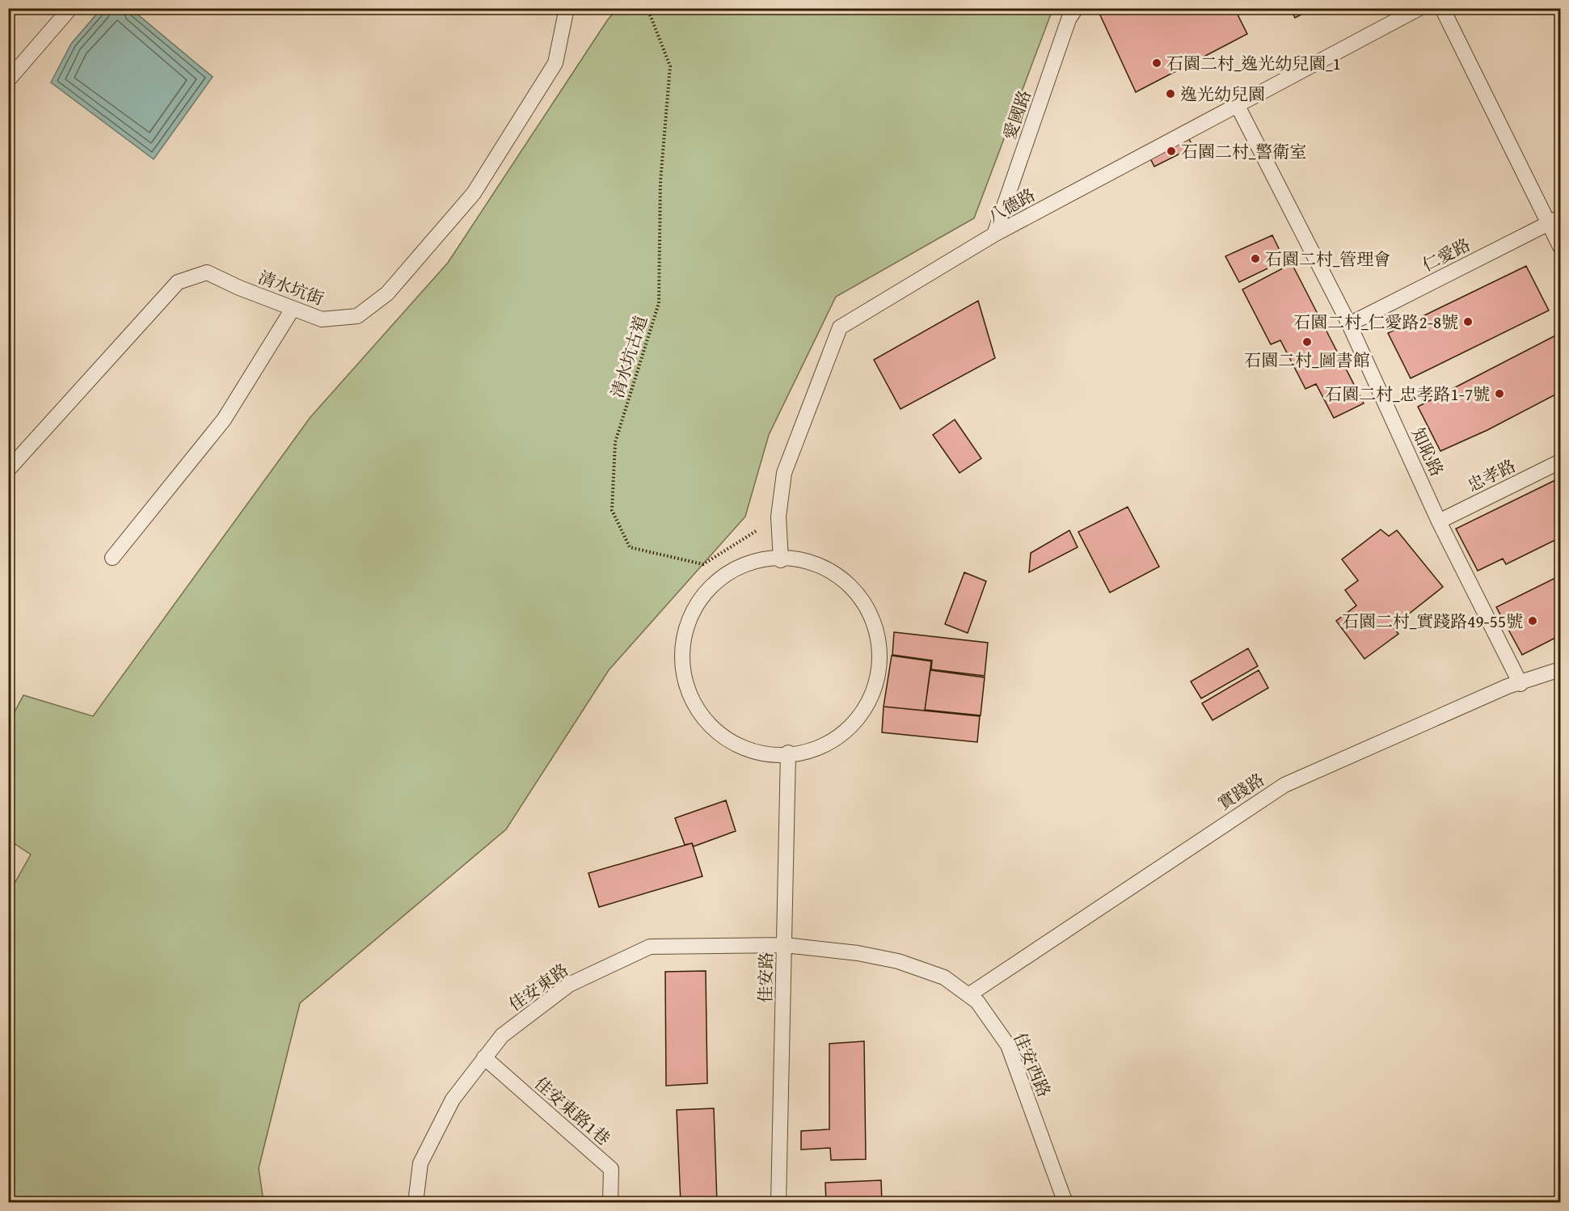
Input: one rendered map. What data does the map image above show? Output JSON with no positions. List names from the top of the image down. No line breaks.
{"streets":{"lane":["愛國路","八德路","仁愛路","清水坑街","知恥路","忠孝路","實踐路","佳安路","佳安東路","佳安西路","佳安東路1巷"],"path":["清水坑古道"]},"crossings":[["愛國路","八德路"],["八德路","清水坑古道"],["八德路","知恥路"],["仁愛路","知恥路"],["知恥路","忠孝路"],["知恥路","實踐路"],["實踐路","佳安西路"],["佳安路","佳安東路"],["佳安路","佳安西路"],["佳安東路","佳安西路"],["佳安東路","佳安東路1巷"]],"places":["石園二村_逸光幼兒園_1","逸光幼兒園","石園二村_警衛室","石園二村_管理會","石園二村_仁愛路2-8號","石園二村_圖書館","石園二村_忠孝路1-7號","石園二村_實踐路49-55號"]}
